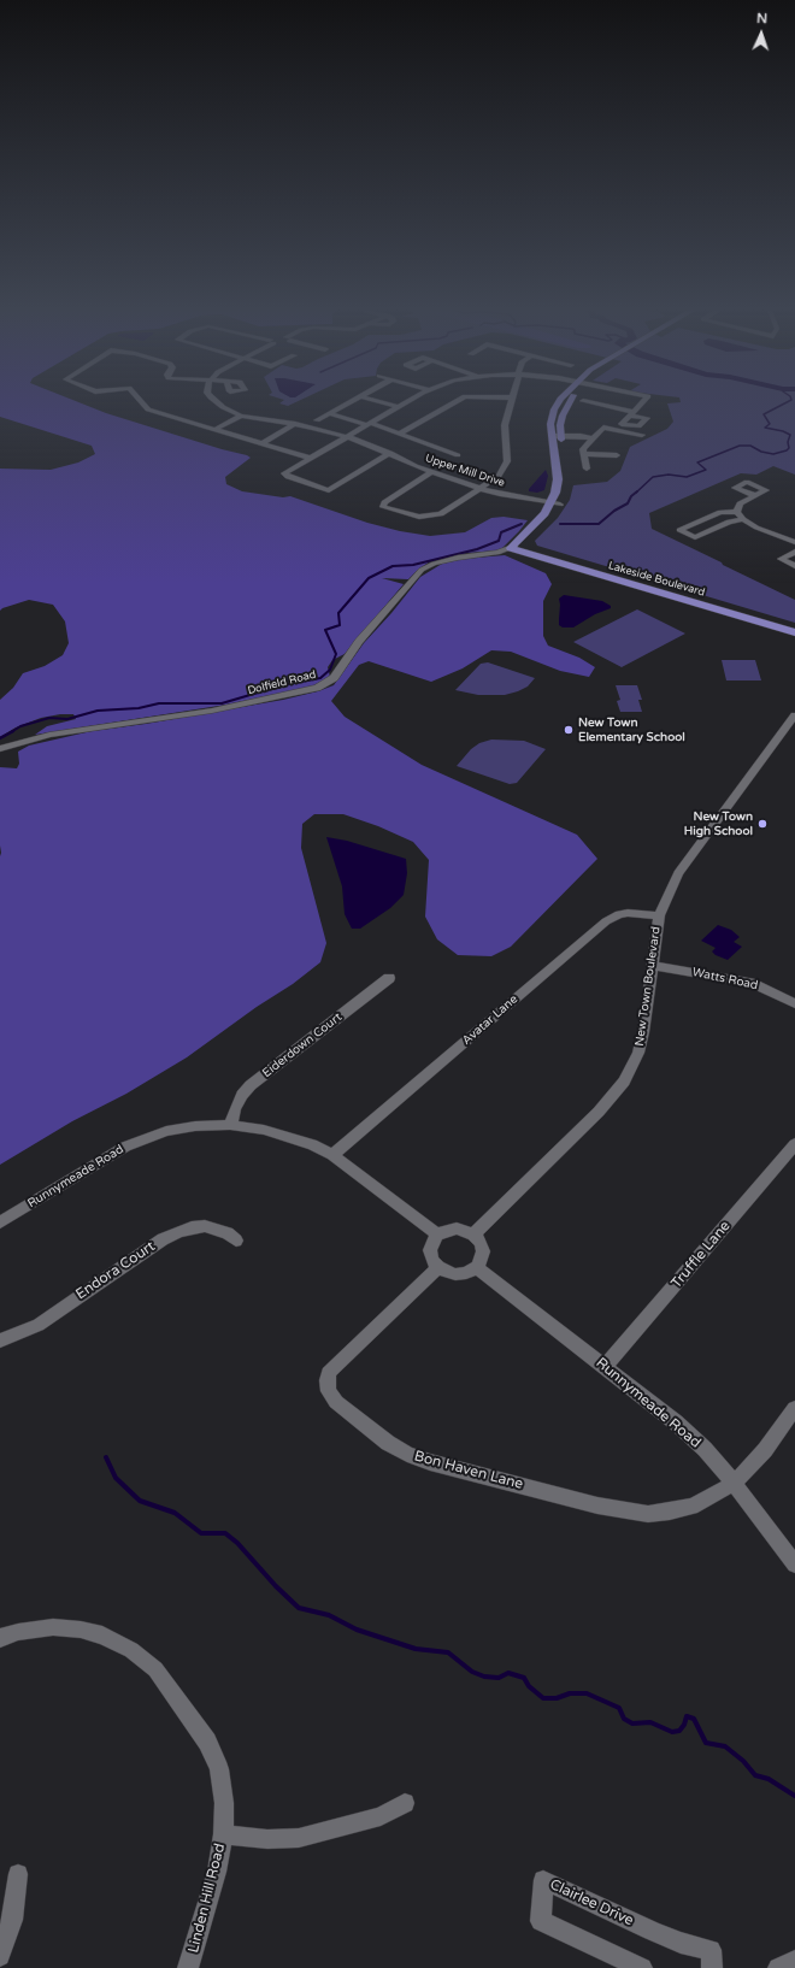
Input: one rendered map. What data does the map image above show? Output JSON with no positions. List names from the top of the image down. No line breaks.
{"streets":{"main road":["Lakeside Boulevard"],"street":["Upper Mill Drive","Dolfield Road","Watts Road","New Town Boulevard","Avatar Lane","Eiderdown Court","Runnymeade Road","Truffle Lane","Endora Court","Bon Haven Lane","Linden Hill Road","Clairlee Drive"]},"crossings":[["Lakeside Boulevard","Dolfield Road"],["Watts Road","New Town Boulevard"],["New Town Boulevard","Avatar Lane"],["New Town Boulevard","Runnymeade Road"],["New Town Boulevard","Bon Haven Lane"],["Avatar Lane","Runnymeade Road"],["Eiderdown Court","Runnymeade Road"],["Runnymeade Road","Truffle Lane"],["Runnymeade Road","Bon Haven Lane"]],"places":["New Town Elementary School","New Town High School"],"north":"top"}
